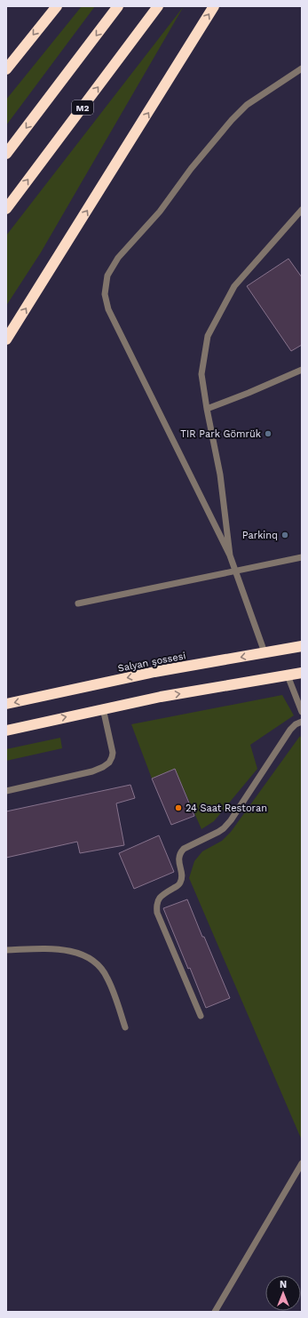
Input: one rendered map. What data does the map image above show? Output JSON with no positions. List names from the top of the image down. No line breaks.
{"streets":{"highway":["M2","Salyan şossesi"]},"places":["TIR Park Gömrük","Parkinq","24 Saat Restoran"],"north":"top"}
